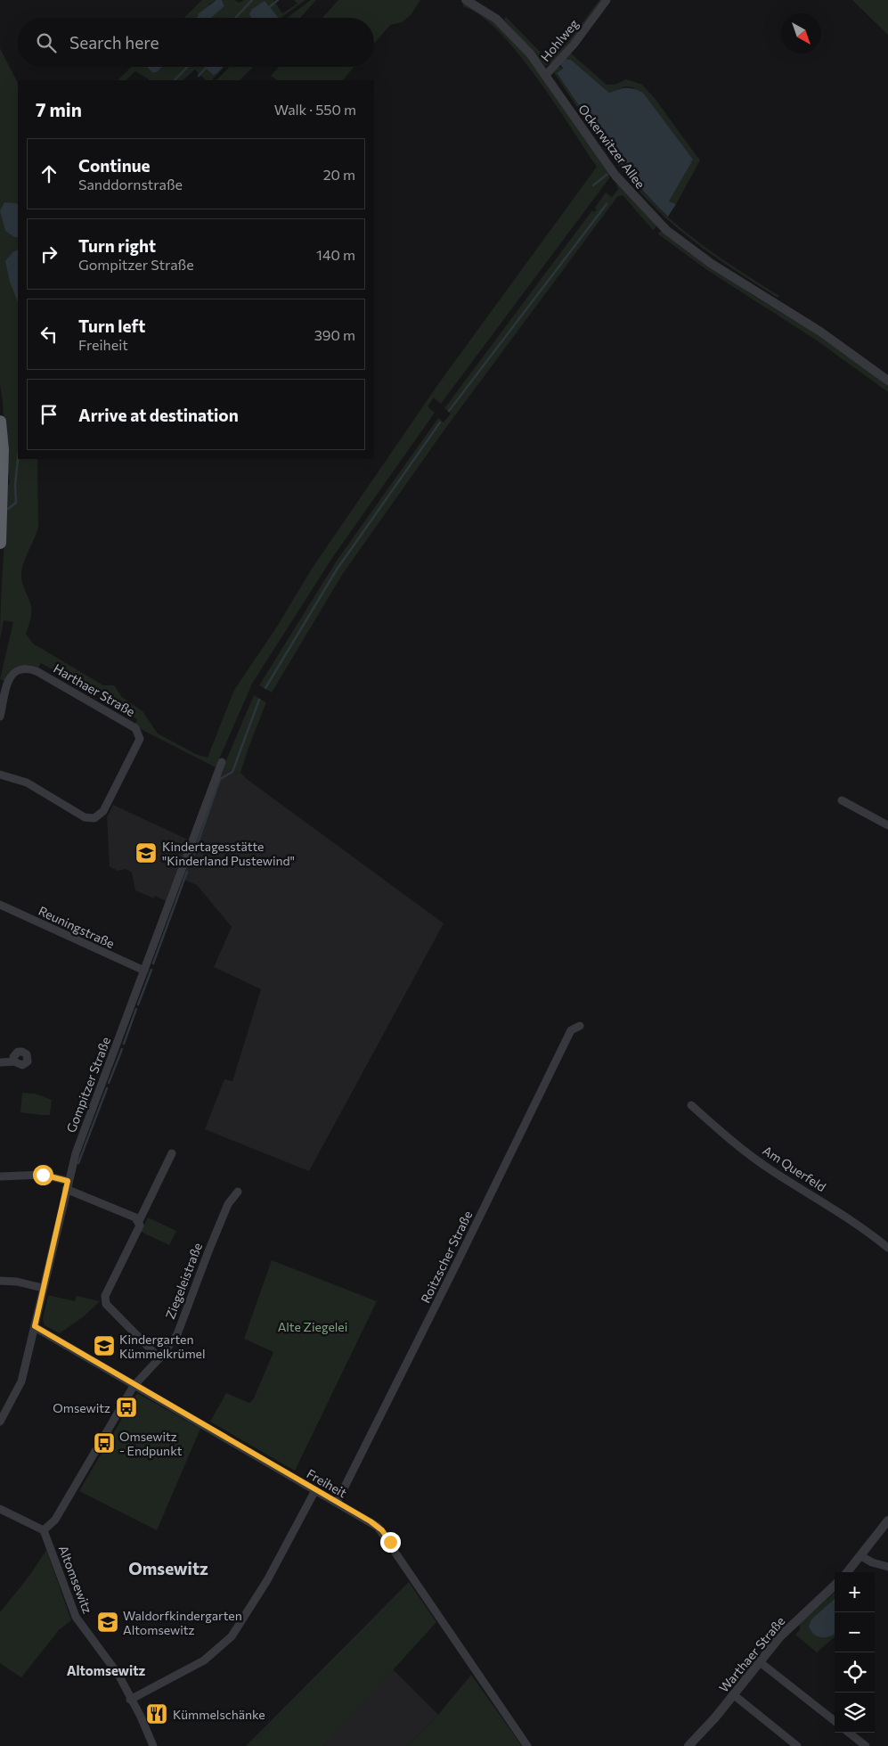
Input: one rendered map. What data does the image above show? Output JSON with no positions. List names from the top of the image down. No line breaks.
{"streets":{"street":["Hohlweg","Ockerwitzer Allee","Harthaer Straße","Reuningstraße","Gompitzer Straße","Am Querfeld","Roitzscher Straße","Ziegeleistraße","Freiheit","Altomsewitz","Warthaer Straße"]},"crossings":[["Hohlweg","Ockerwitzer Allee"],["Reuningstraße","Gompitzer Straße"],["Gompitzer Straße","Freiheit"],["Roitzscher Straße","Freiheit"],["Ziegeleistraße","Freiheit"],["Ziegeleistraße","Altomsewitz"]],"districts":["Omsewitz","Altomsewitz"],"parks":["Alte Ziegelei"],"places":{"school or university":["Kindertagesstätte \"Kinderland Pustewind\"","Kindergarten Kümmelkrümel","Waldorfkindergarten Altomsewitz"],"bus stop":["Omsewitz","Omsewitz - Endpunkt"],"restaurant":["Kümmelschänke"]},"north":"bottom right","page":{"search":"Search here","heading":["7 min","Walk · 550 m"],"list":[["Continue","Sanddornstraße","20 m"],["Turn right","Gompitzer Straße","140 m"],["Turn left","Freiheit","390 m"],"Arrive at destination"],"map_buttons":["+","−"]}}
